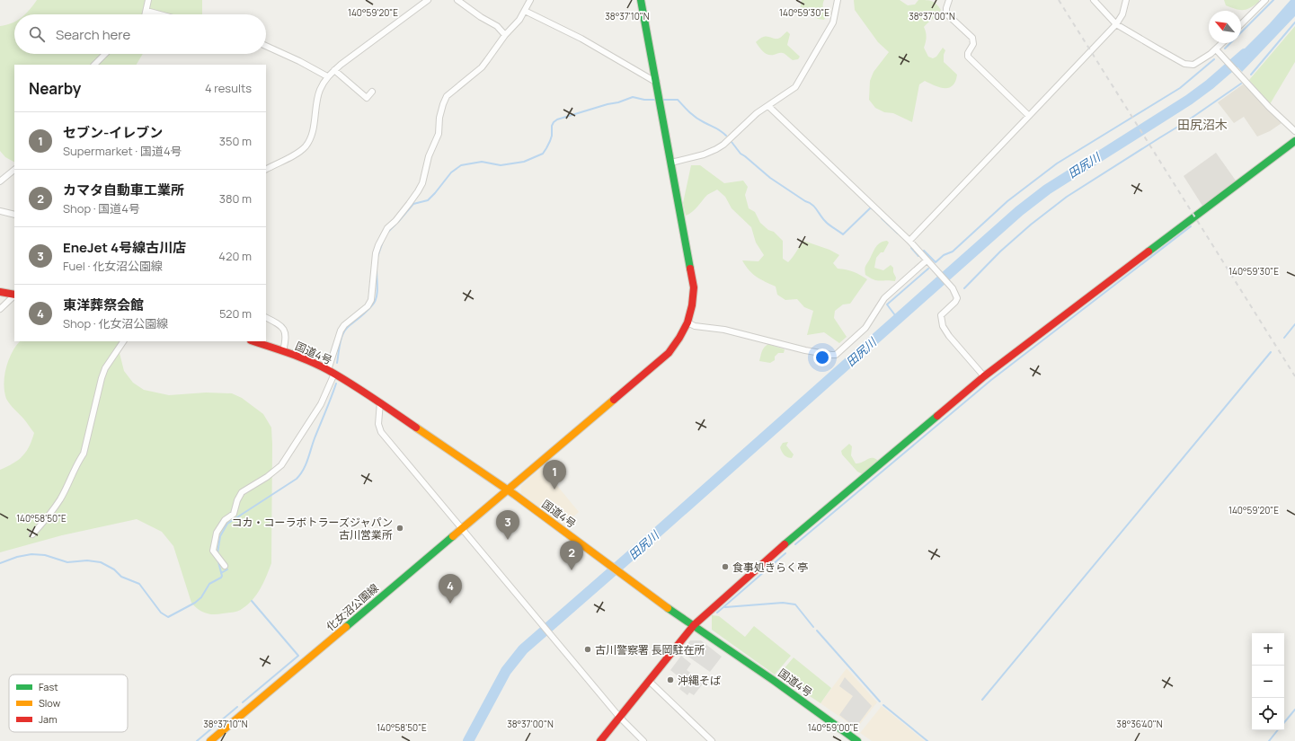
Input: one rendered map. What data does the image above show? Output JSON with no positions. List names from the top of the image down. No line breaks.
{"streets":{"main road":["国道4号","化女沼公園線"]},"crossings":[["国道4号","化女沼公園線"]],"districts":["田尻沼木"],"water":["田尻川"],"places":["コカ・コーラボトラーズジャパン 古川営業所","食事処きらく亭","古川警察署 長岡駐在所","沖縄そば"],"legend":["Fast","Slow","Jam"],"north":"top left","page":{"search":"Search here","heading":["Nearby","4 results"],"list":[{"mark":"1","name":"セブン-イレブン","note":"Supermarket · 国道4号","value":"350 m"},{"mark":"2","name":"カマタ自動車工業所","note":"Shop · 国道4号","value":"380 m"},{"mark":"3","name":"EneJet 4号線古川店","note":"Fuel · 化女沼公園線","value":"420 m"},{"mark":"4","name":"東洋葬祭会館","note":"Shop · 化女沼公園線","value":"520 m"}],"pins":["1","3","2","4"],"map_buttons":["+","−"]},"coordinates":["140°59'20\"E","140°59'30\"E","38°37'10\"N","38°37'00\"N","140°58'50\"E","38°36'40\"N","140°59'00\"E"]}
